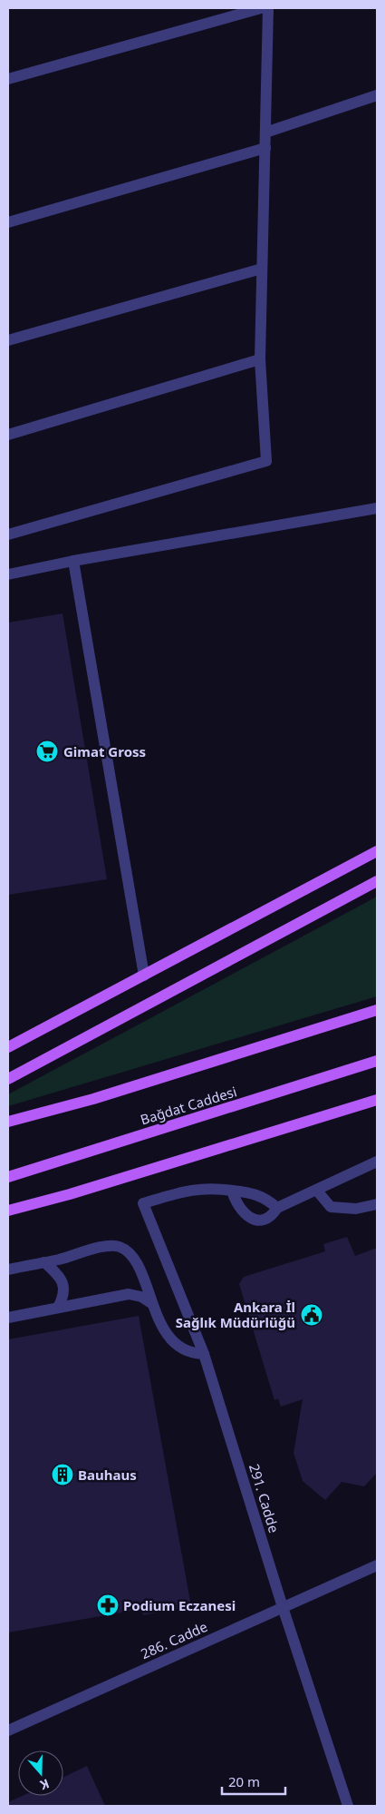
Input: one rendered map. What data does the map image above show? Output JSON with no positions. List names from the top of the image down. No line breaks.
{"streets":{"main road":["Bağdat Caddesi"],"street":["291. Cadde","286. Cadde"]},"crossings":[["291. Cadde","286. Cadde"]],"places":{"supermarket":["Gimat Gross"],"public building":["Ankara İl Sağlık Müdürlüğü"],"building":["Bauhaus"],"pharmacy":["Podium Eczanesi"]},"scale_bar":"20 m","north":"bottom"}
